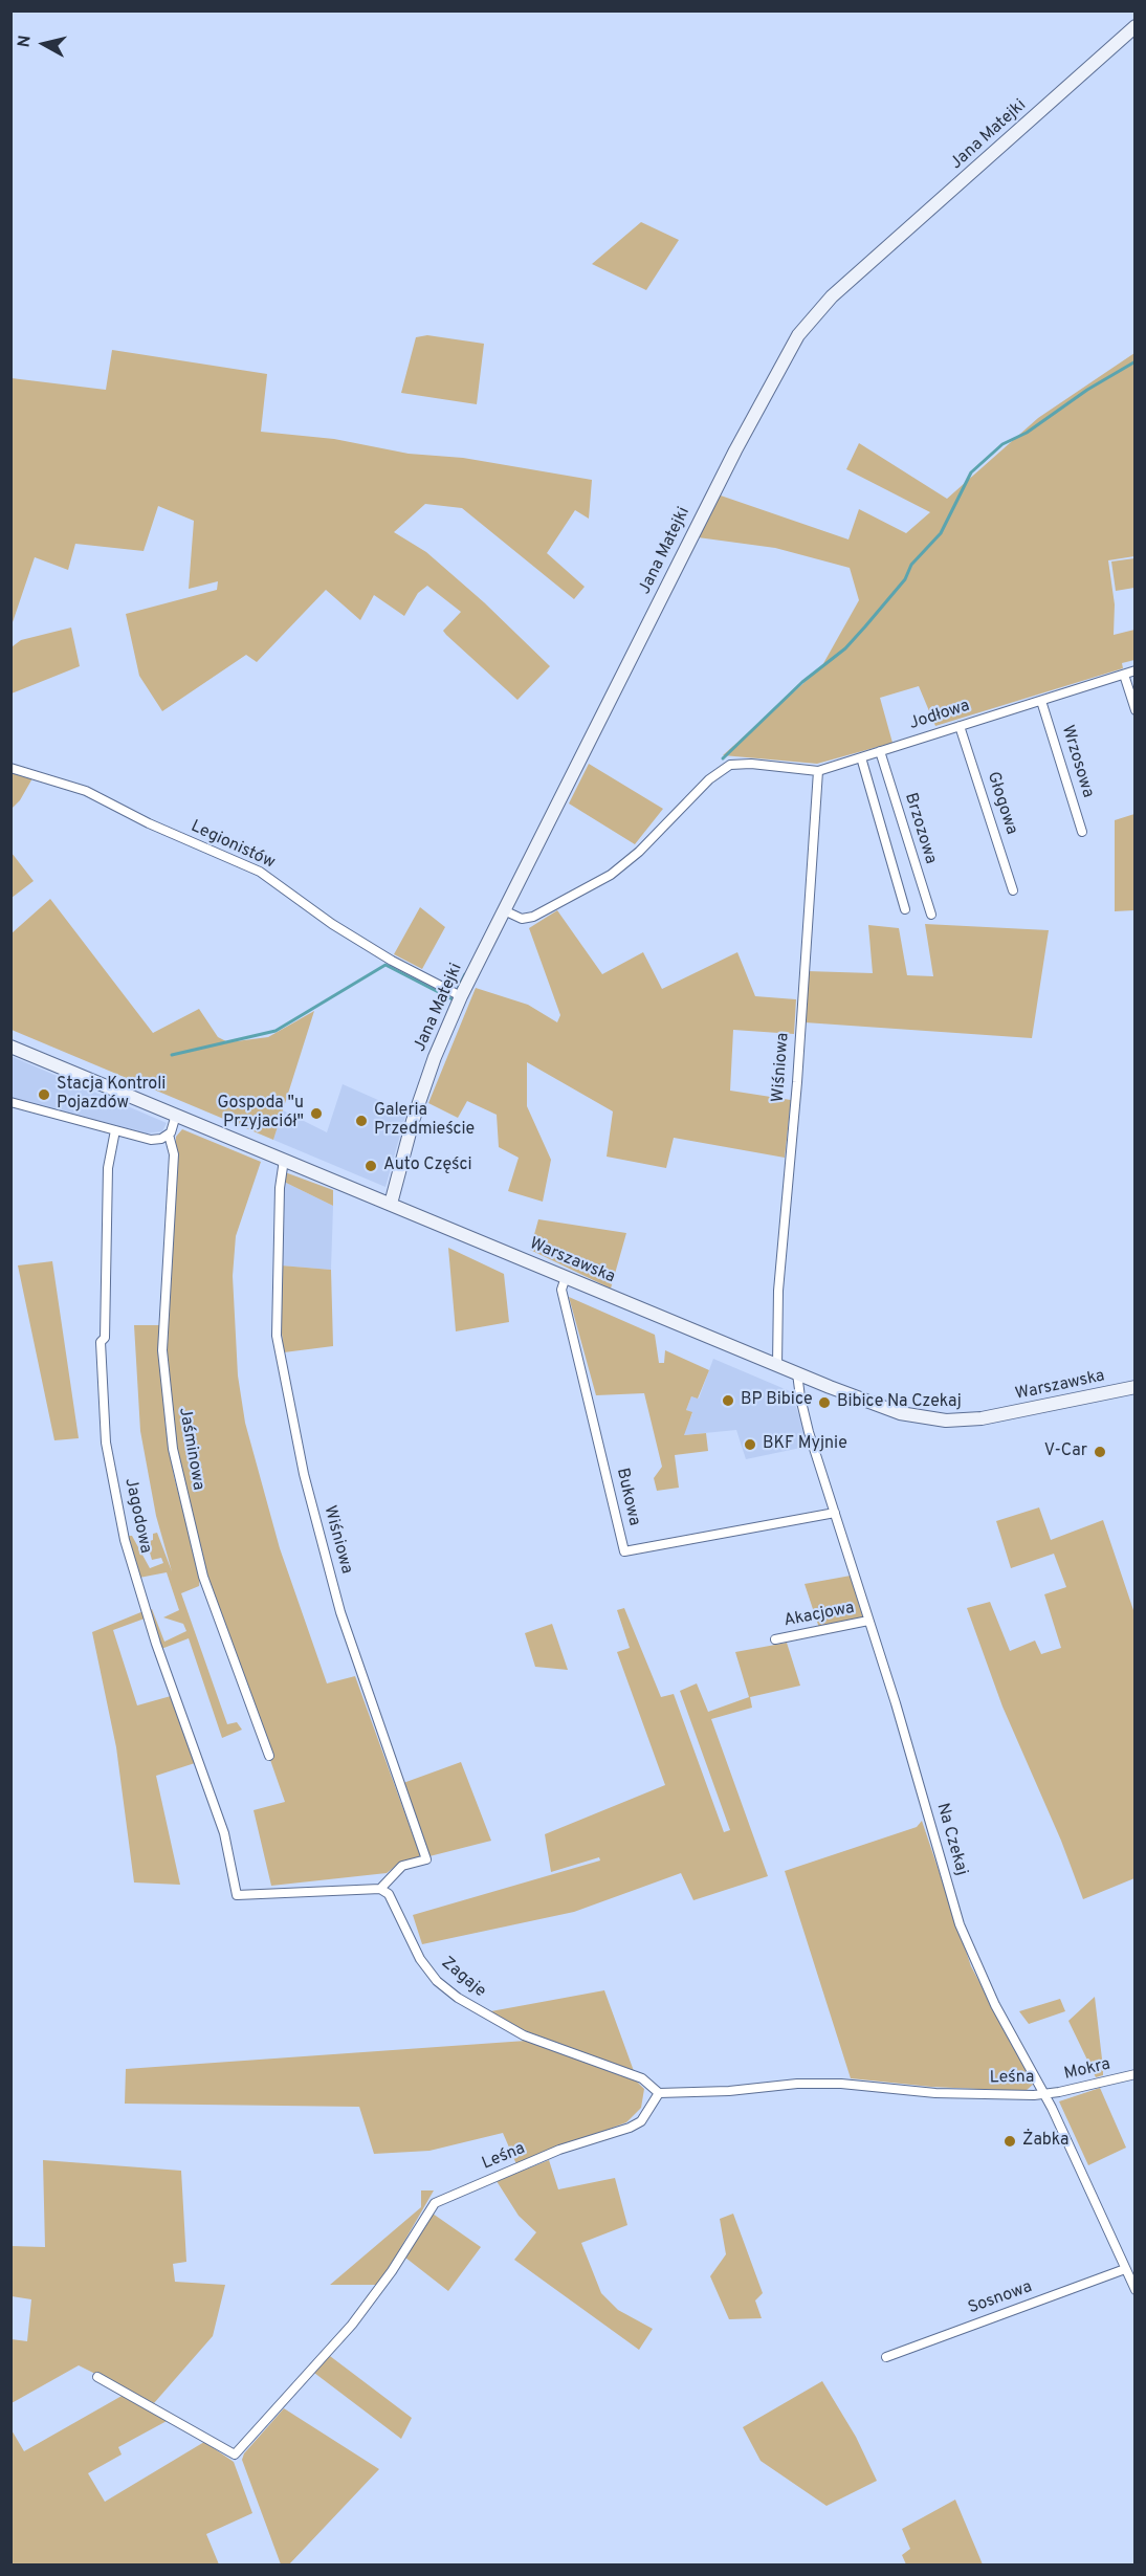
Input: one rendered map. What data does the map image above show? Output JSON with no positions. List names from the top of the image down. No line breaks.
{"streets":{"street":["Jana Matejki","Jodłowa","Wrzosowa","Głogowa","Brzozowa","Legionistów","Wiśniowa","Warszawska","Jaśminowa","Bukowa","Jagodowa","Akacjowa","Na Czekaj","Zagaje","Mokra","Leśna","Sosnowa"]},"crossings":[["Jana Matejki","Jodłowa"],["Jana Matejki","Legionistów"],["Jana Matejki","Warszawska"],["Jodłowa","Wrzosowa"],["Jodłowa","Głogowa"],["Jodłowa","Brzozowa"],["Jodłowa","Wiśniowa"],["Wiśniowa","Warszawska"],["Wiśniowa","Jagodowa"],["Wiśniowa","Zagaje"],["Warszawska","Bukowa"],["Warszawska","Na Czekaj"],["Bukowa","Na Czekaj"],["Jagodowa","Zagaje"],["Akacjowa","Na Czekaj"],["Na Czekaj","Mokra"],["Na Czekaj","Leśna"],["Na Czekaj","Sosnowa"],["Zagaje","Leśna"],["Mokra","Leśna"]],"places":["Stacja Kontroli Pojazdów","Gospoda \"u Przyjaciół\"","Galeria Przedmieście","Auto Części","BP Bibice","Bibice Na Czekaj","BKF Myjnie","V-Car","Żabka"],"north":"left"}
